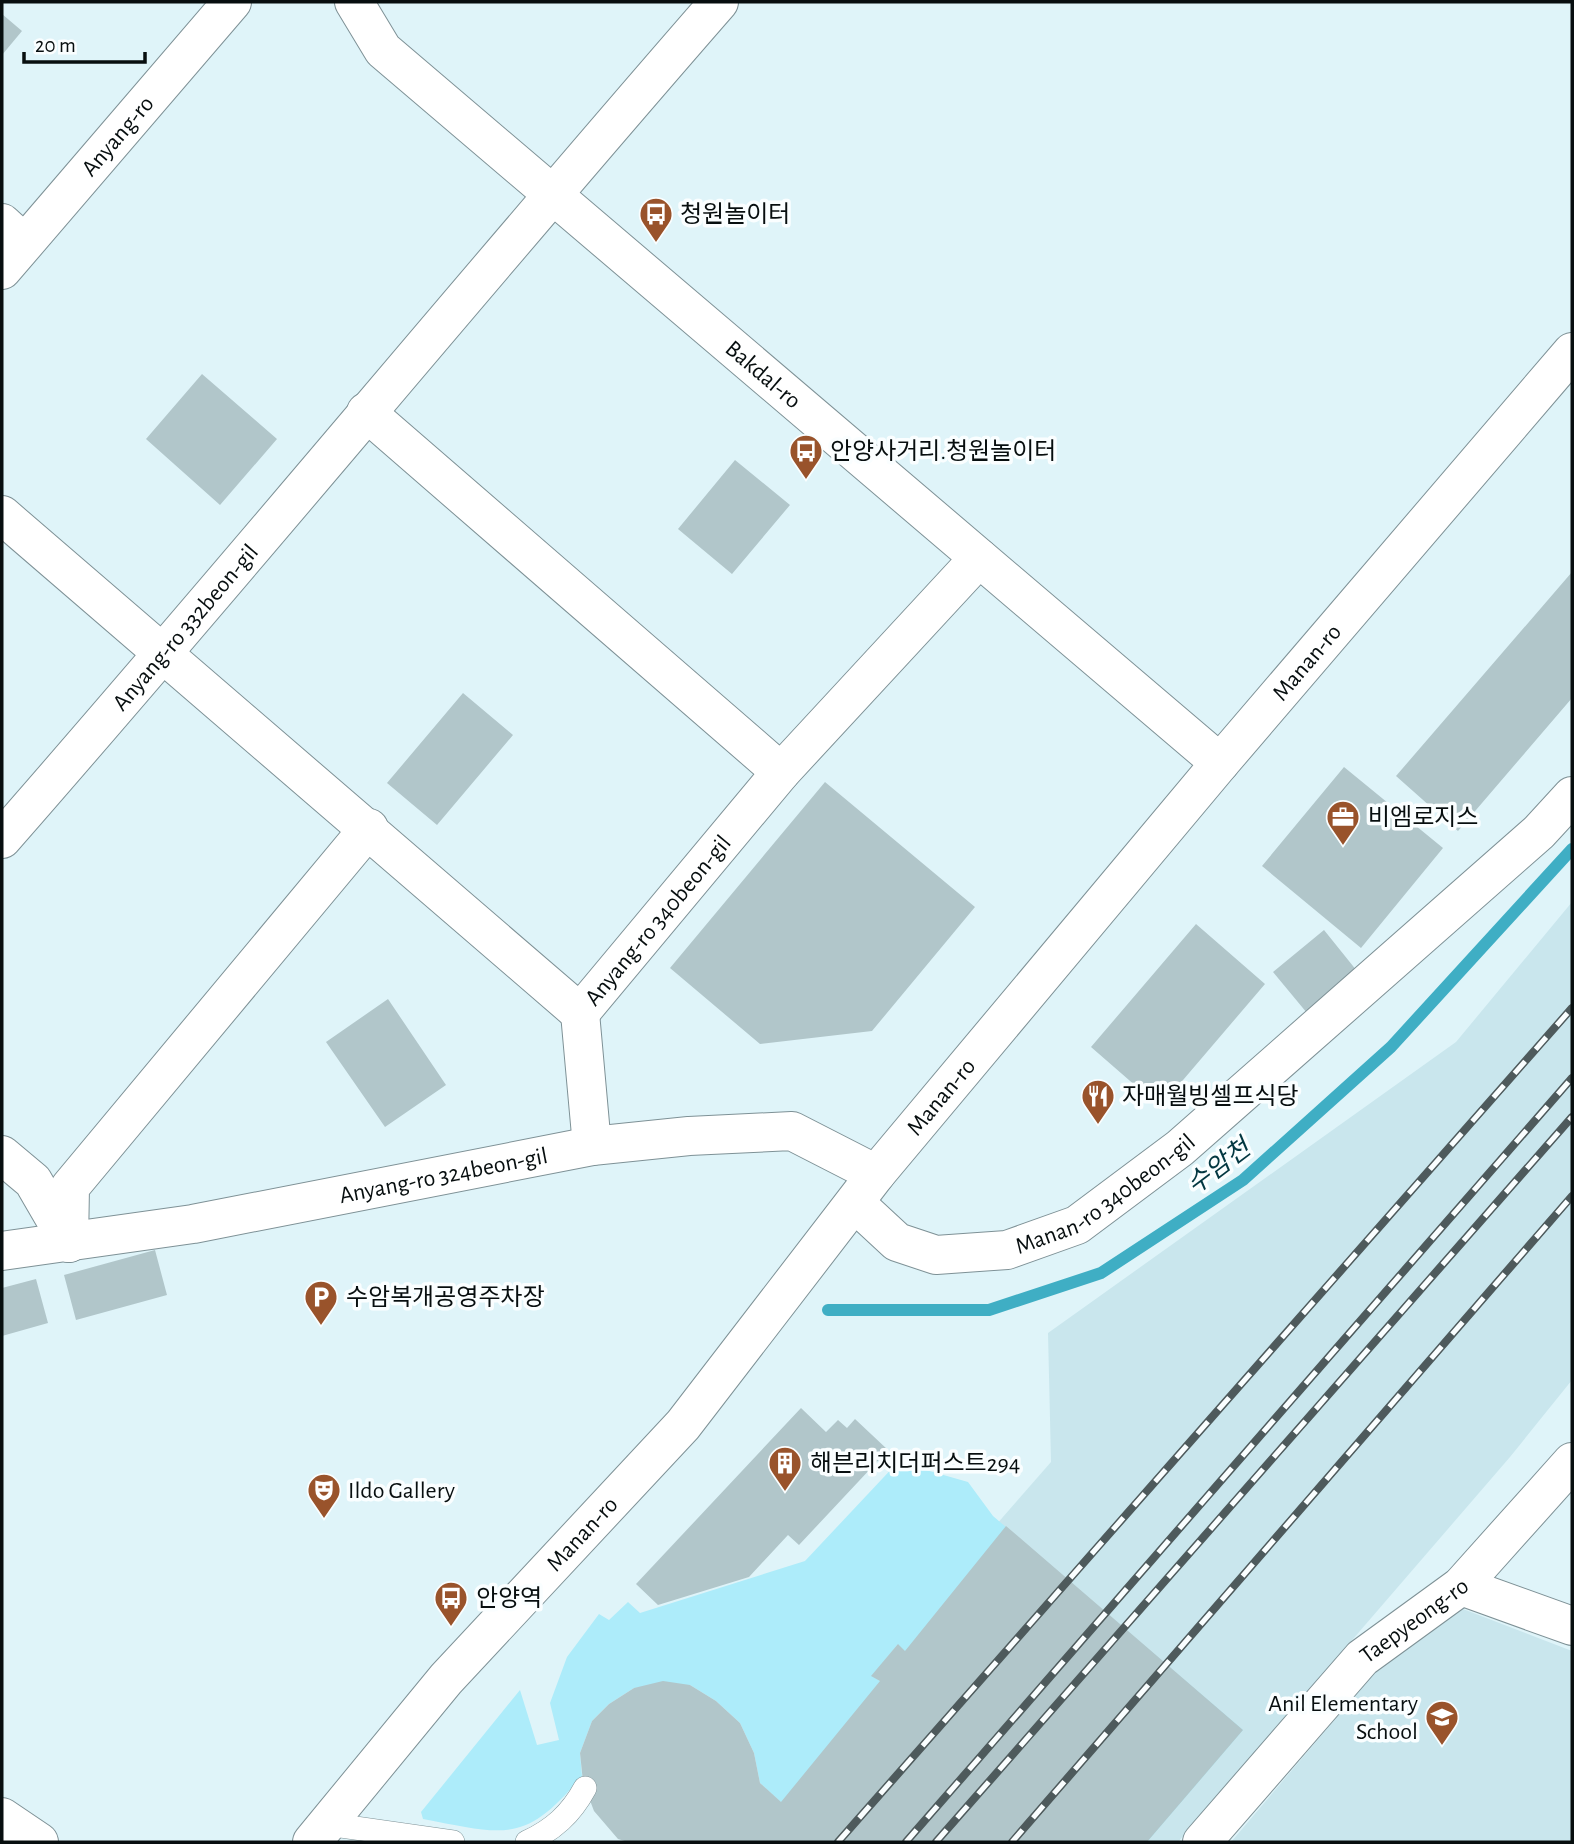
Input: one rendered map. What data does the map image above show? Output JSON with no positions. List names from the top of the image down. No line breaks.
{"streets":{"street":["Anyang-ro","Bakdal-ro","Anyang-ro 332beon-gil","Manan-ro","Anyang-ro 340beon-gil","Anyang-ro 324beon-gil","Manan-ro 340beon-gil","Taepyeong-ro"]},"crossings":[["Bakdal-ro","Anyang-ro 332beon-gil"],["Bakdal-ro","Manan-ro"],["Bakdal-ro","Anyang-ro 340beon-gil"],["Anyang-ro 332beon-gil","Anyang-ro 340beon-gil"],["Manan-ro","Anyang-ro 324beon-gil"],["Manan-ro","Manan-ro 340beon-gil"],["Anyang-ro 324beon-gil","Manan-ro 340beon-gil"]],"water":["수암천"],"places":{"bus stop":["청원놀이터","안양사거리.청원놀이터","안양역"],"office":["비엠로지스"],"restaurant":["자매월빙셀프식당"],"parking":["수암복개공영주차장"],"building":["해븐리치더퍼스트294"],"theatre":["Ildo Gallery"],"school or university":["Anil Elementary School"]},"scale_bar":"20 m"}
